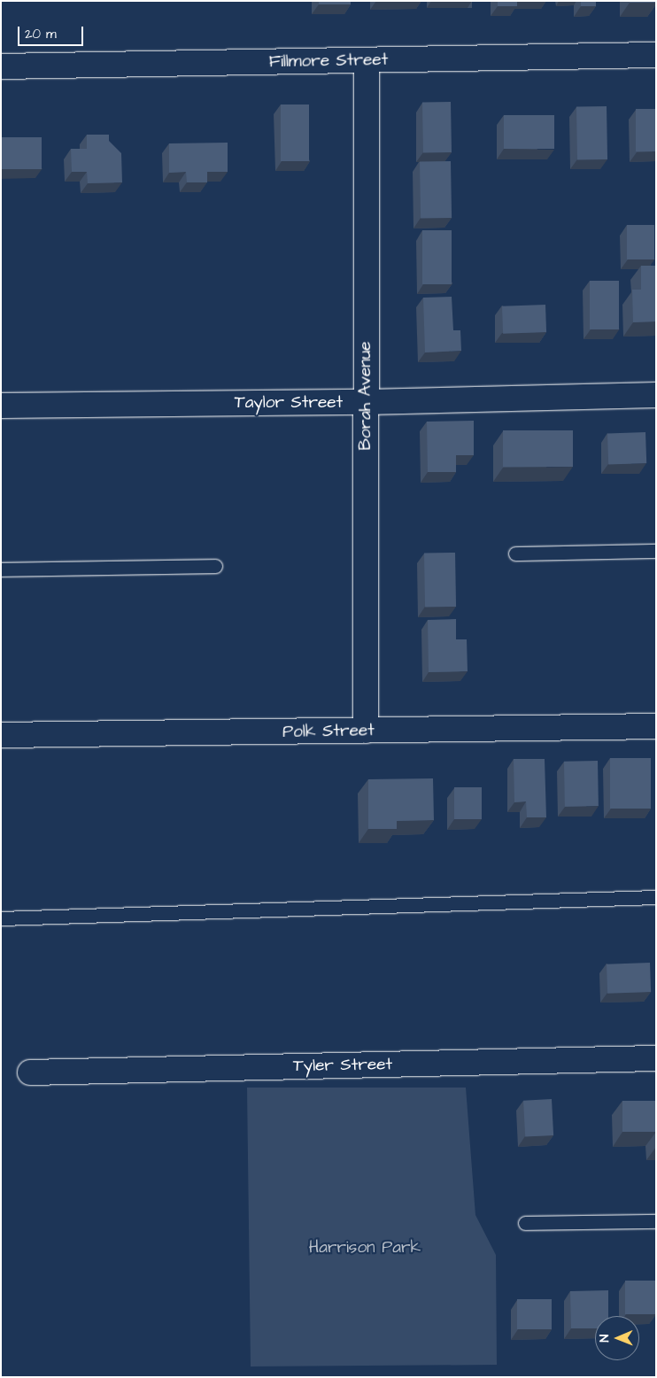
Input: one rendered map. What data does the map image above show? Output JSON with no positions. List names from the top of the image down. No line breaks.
{"streets":{"street":["Fillmore Street","Borah Avenue","Taylor Street","Polk Street","Tyler Street"]},"crossings":[["Fillmore Street","Borah Avenue"],["Borah Avenue","Taylor Street"],["Borah Avenue","Polk Street"]],"parks":["Harrison Park"],"scale_bar":"20 m","north":"left"}
